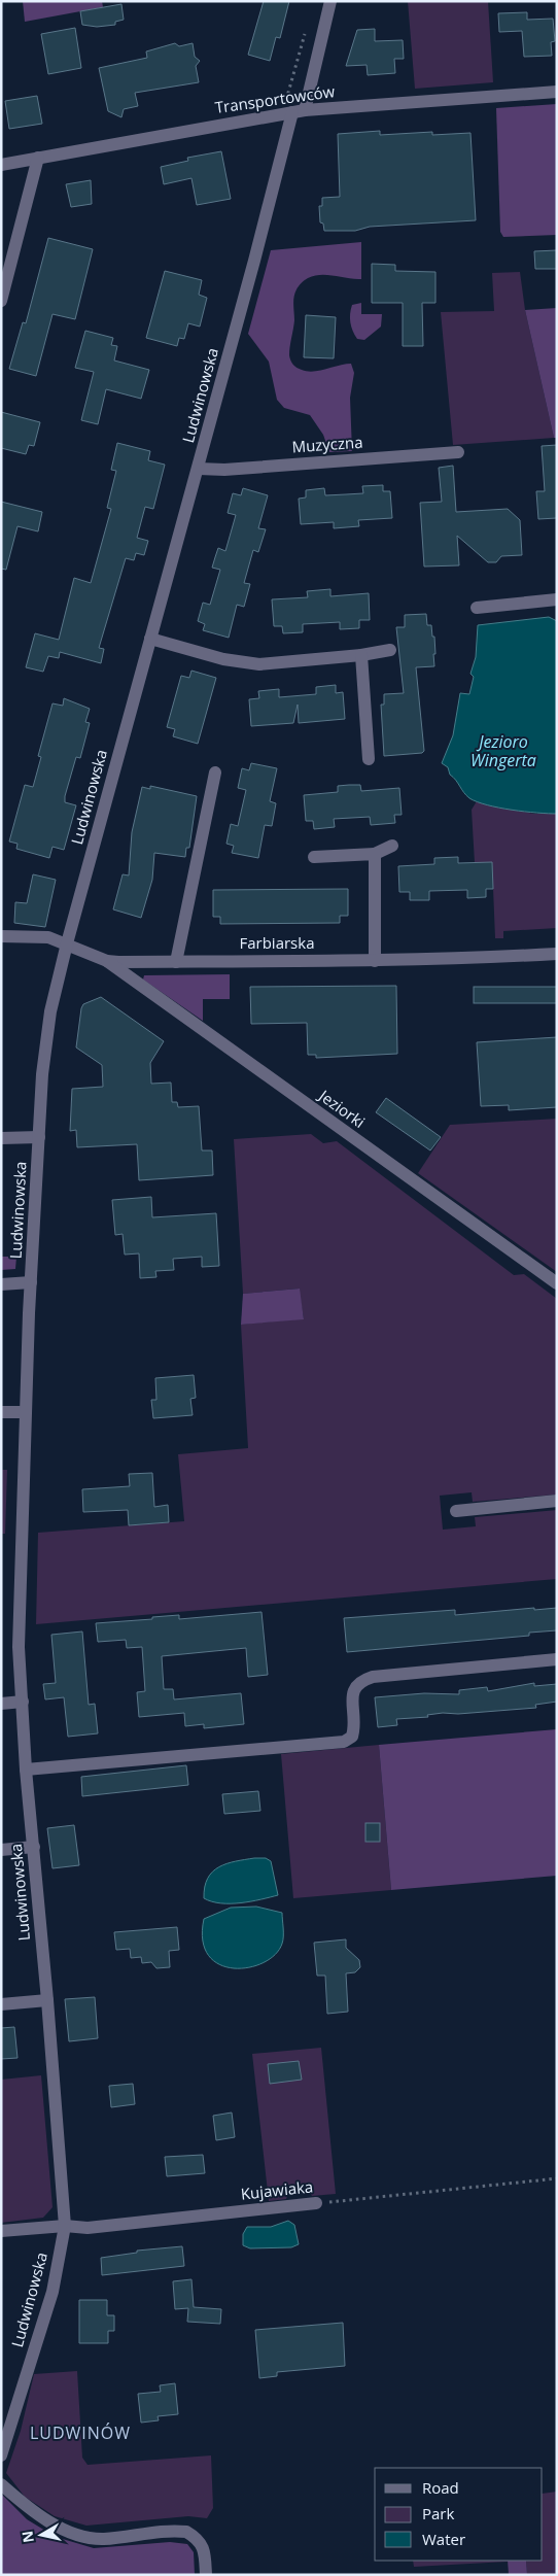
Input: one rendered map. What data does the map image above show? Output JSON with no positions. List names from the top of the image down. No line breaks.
{"streets":{"street":["Transportowców","Ludwinowska","Muzyczna","Farbiarska","Jeziorki","Kujawiaka"]},"crossings":[["Transportowców","Ludwinowska"],["Ludwinowska","Muzyczna"],["Ludwinowska","Farbiarska"],["Ludwinowska","Kujawiaka"],["Farbiarska","Jeziorki"]],"districts":["LUDWINÓW"],"water":["Jezioro Wingerta"],"legend":["Road","Park","Water"],"north":"left"}
